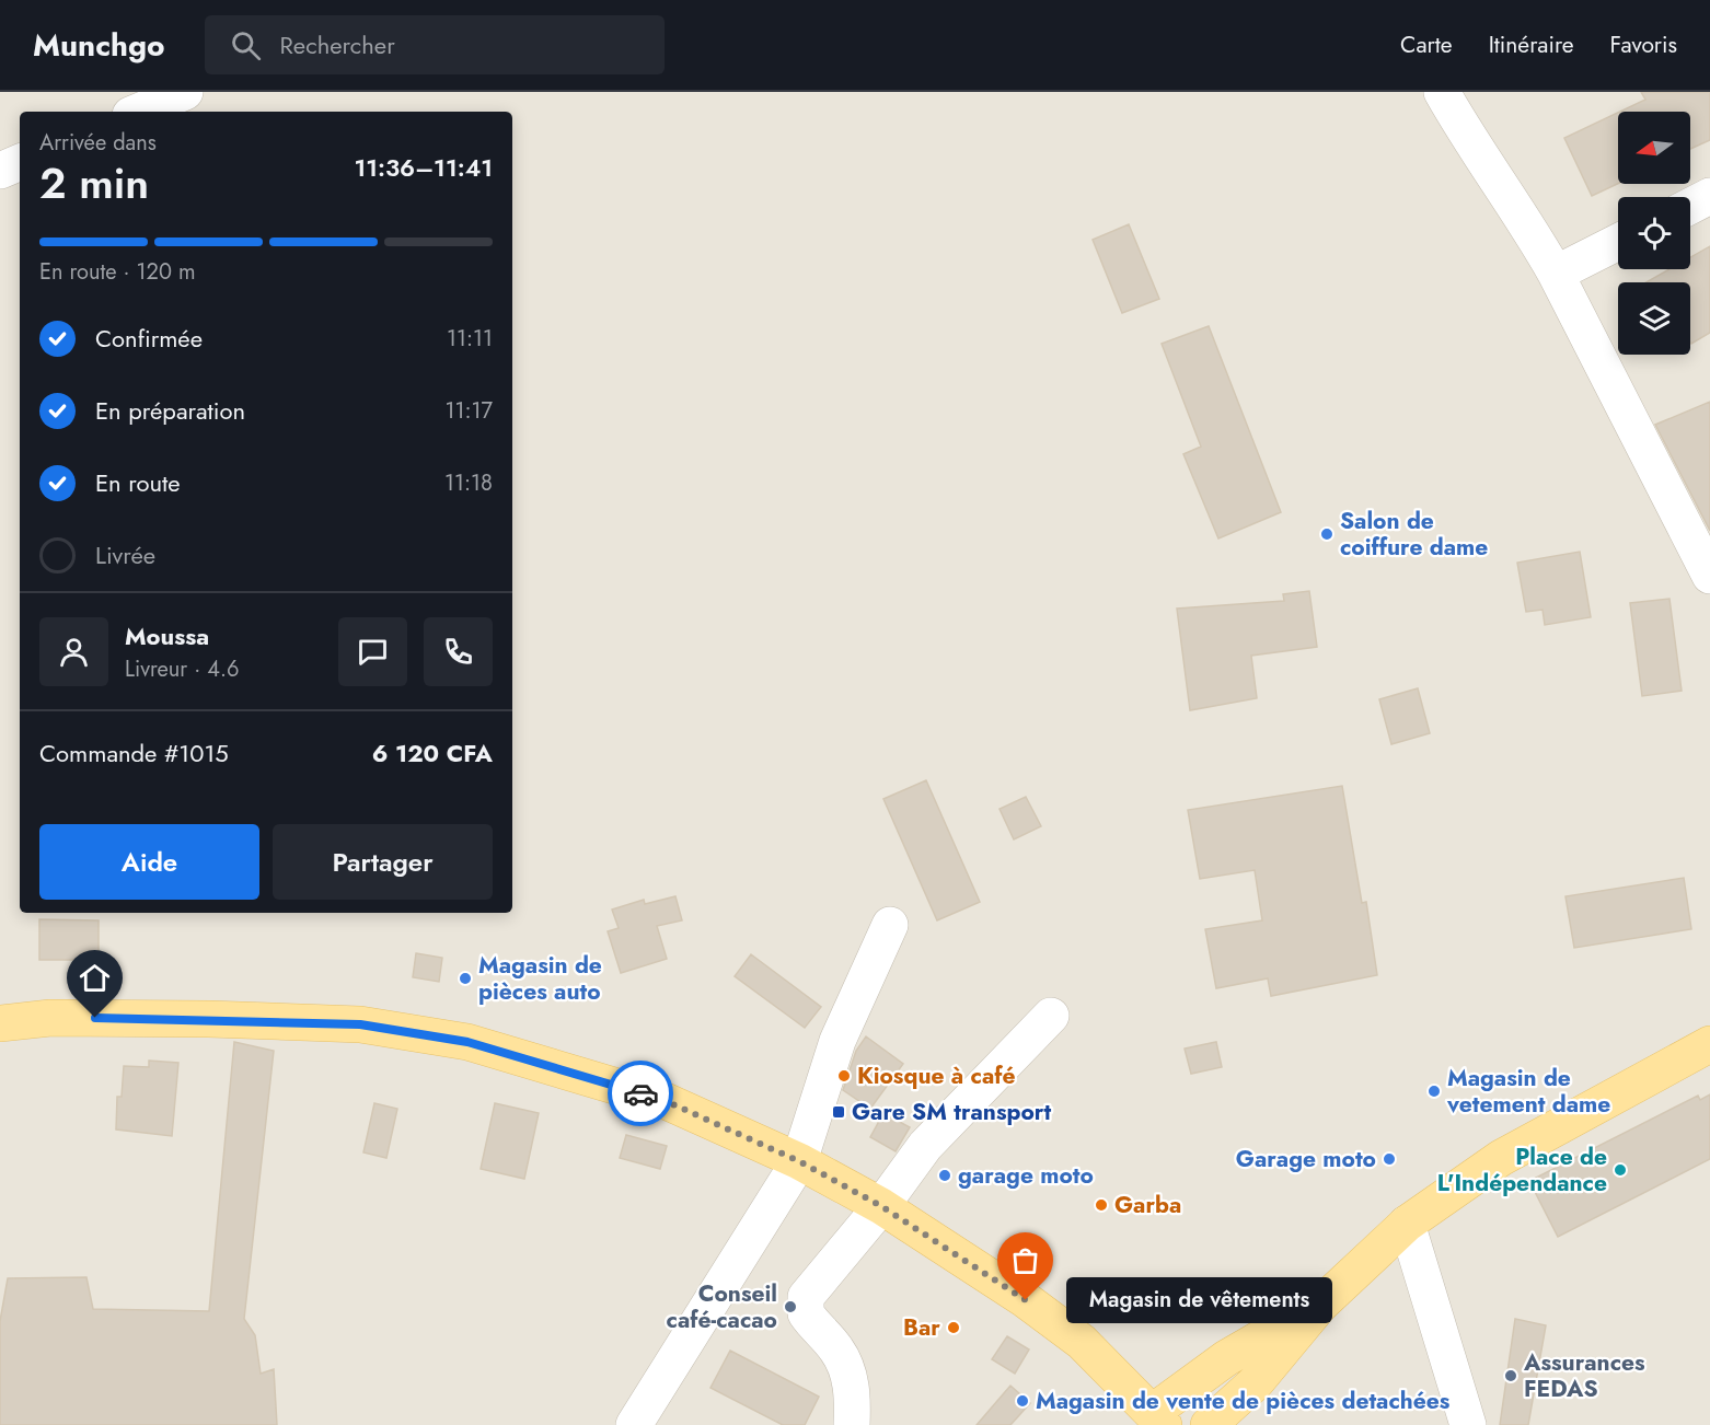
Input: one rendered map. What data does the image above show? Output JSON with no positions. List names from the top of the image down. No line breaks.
{"places":{"other":["Salon de coiffure dame","Magasin de pièces auto","Kiosque à café","Magasin de vetement dame","Garage moto","Place de L'Indépendance","garage moto","Garba","Magasin de vêtements","Conseil café-cacao","Bar","Assurances FEDAS","Magasin de vente de pièces detachées"],"transit":["Gare SM transport"]},"north":"left","page":{"header":"Munchgo","search":"Rechercher","nav":["Carte","Itinéraire","Favoris"],"heading":["2 min","Arrivée dans","11:36–11:41"],"panel":["Moussa","Livreur · 4.6","Commande #1015","6 120 CFA"],"bar":"En route · 120 m","list":[["Confirmée","11:11"],["En préparation","11:17"],["En route","11:18"],"Livrée"],"buttons":["Aide","Partager"],"bubble":"Magasin de vêtements"}}
